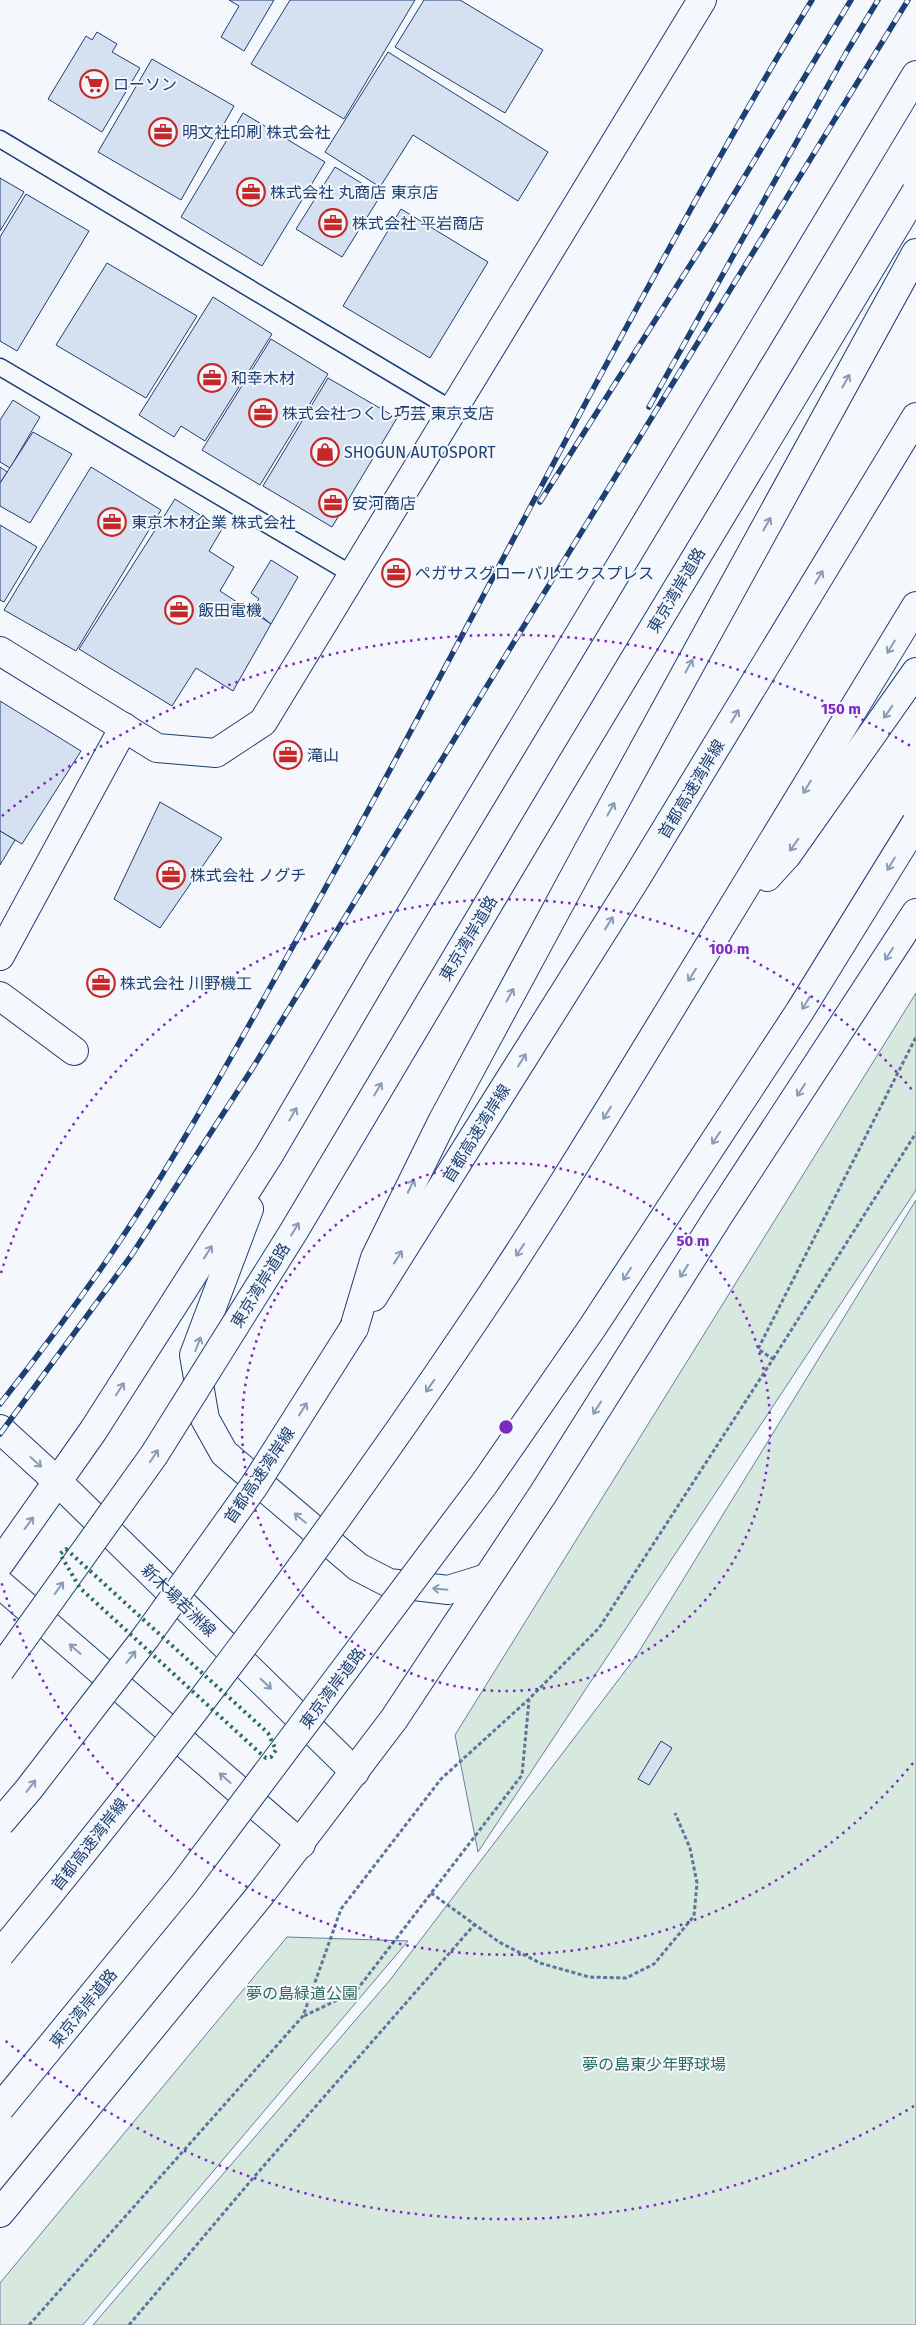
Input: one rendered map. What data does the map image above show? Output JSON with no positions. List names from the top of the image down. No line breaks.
{"streets":{"main road":["東京湾岸道路","首都高速湾岸線","新木場若洲線"]},"parks":["夢の島緑道公園","夢の島東少年野球場"],"places":{"supermarket":["ローソン"],"office":["明文社印刷 株式会社","株式会社 丸商店 東京店","株式会社 平岩商店","和幸木材","株式会社つくし巧芸 東京支店","安河商店","東京木材企業 株式会社","ペガサスグローバルエクスプレス","飯田電機","滝山","株式会社 ノグチ","株式会社 川野機工"],"shop":["SHOGUN AUTOSPORT"]},"rings":["150 m","100 m","50 m"]}
